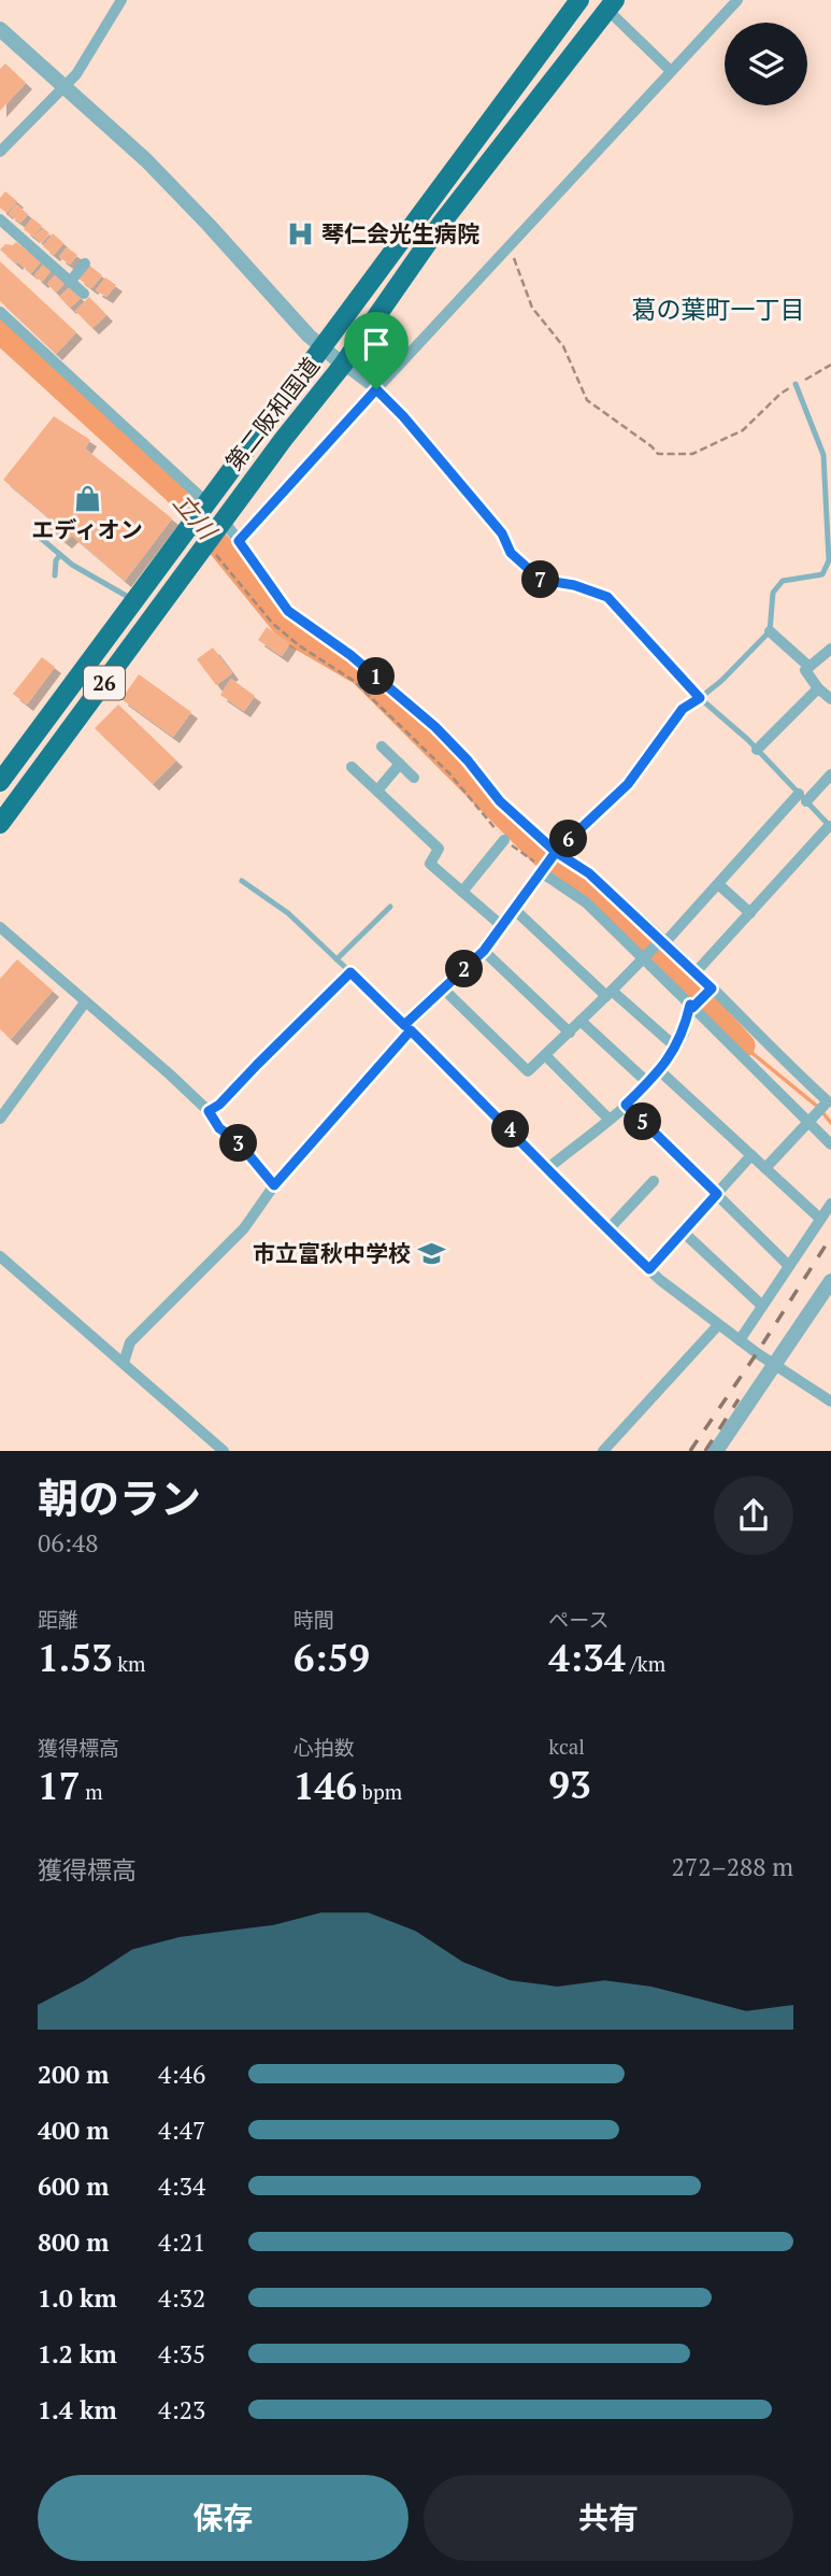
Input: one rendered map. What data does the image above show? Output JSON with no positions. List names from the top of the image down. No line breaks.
{"streets":{"highway":["第二阪和国道","26"]},"districts":["葛の葉町一丁目"],"water":["立川"],"places":{"hospital":["琴仁会光生病院"],"shop":["エディオン"],"school or university":["市立富秋中学校"]},"page":{"pins":["7","1","6","2","5","4","3"],"heading":["朝のラン","06:48"],"stats":[["距離","1.53 km"],["時間","6:59"],["ペース","4:34 /km"],["獲得標高","17 m"],["心拍数","146 bpm"],["kcal","93"]],"chart":["獲得標高","272–288 m"],"list":[{"name":"200 m","note":"4:46"},{"name":"400 m","note":"4:47"},{"name":"600 m","note":"4:34"},{"name":"800 m","note":"4:21"},{"name":"1.0 km","note":"4:32"},{"name":"1.2 km","note":"4:35"},{"name":"1.4 km","note":"4:23"}],"buttons":["保存","共有"]}}
